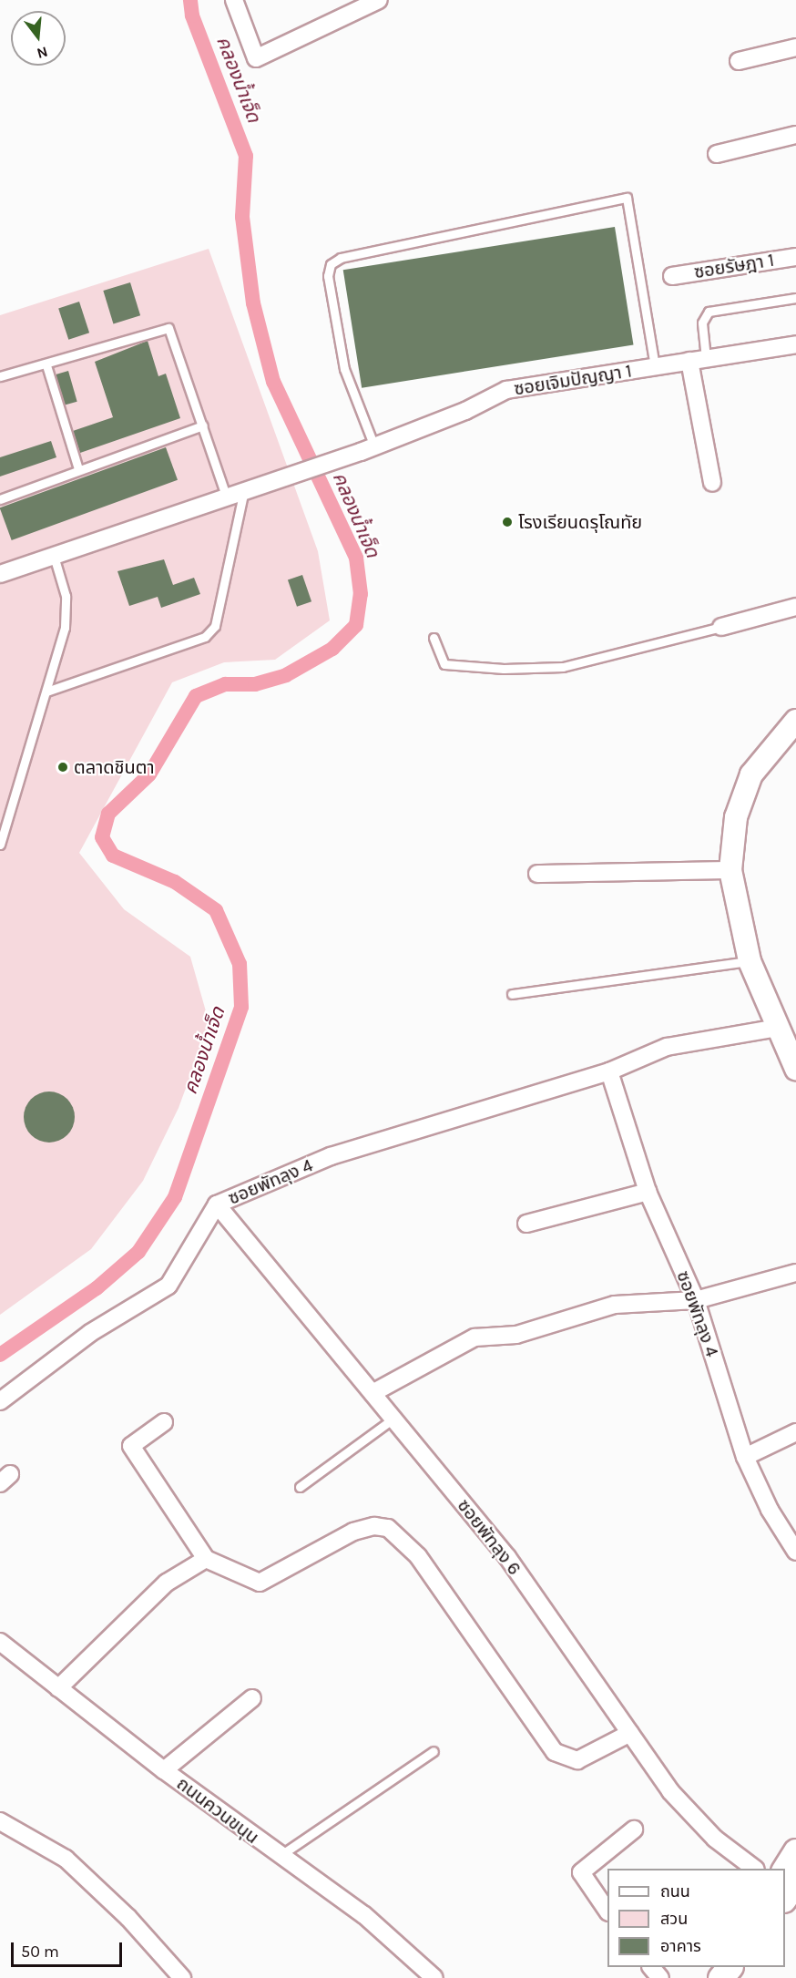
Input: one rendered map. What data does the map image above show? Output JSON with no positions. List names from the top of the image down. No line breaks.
{"streets":{"street":["ซอยรัษฎา 1","ซอยเจิมปัญญา 1","ซอยพัทลุง 4","ซอยพัทลุง 6","ถนนควนขนุน"]},"crossings":[["ซอยพัทลุง 4","ซอยพัทลุง 6"]],"water":["คลองน้ำเจ็ด"],"places":["โรงเรียนดรุโณทัย","ตลาดชินตา"],"legend":["ถนน","สวน","อาคาร"],"scale_bar":"50 m","north":"bottom"}
